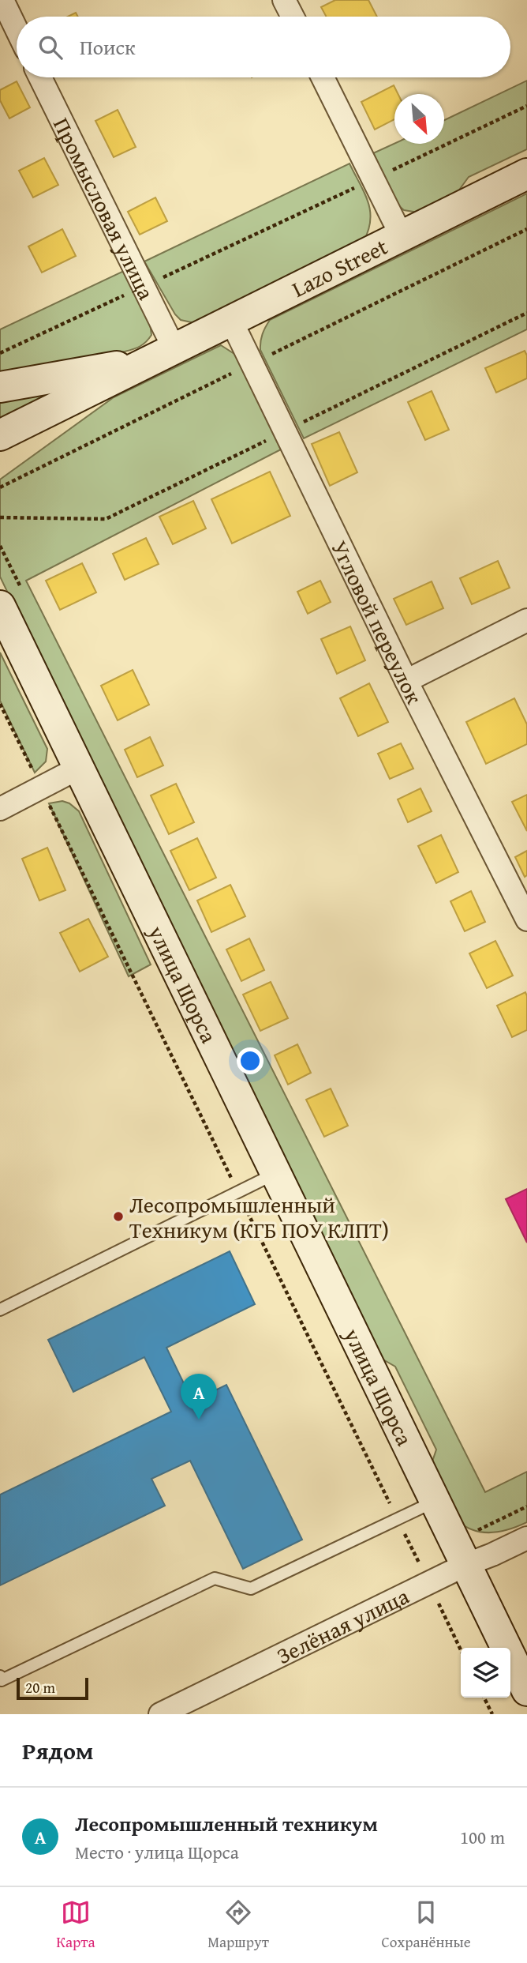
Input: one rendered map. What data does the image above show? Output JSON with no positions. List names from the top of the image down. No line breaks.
{"streets":{"street":["Промысловая улица","Lazo Street","Угловой переулок","улица Щорса","Зелёная улица"]},"crossings":[["Промысловая улица","Lazo Street"],["Lazo Street","Угловой переулок"],["улица Щорса","Зелёная улица"]],"places":["Лесопромышленный Техникум (КГБ ПОУ КЛПТ)"],"scale_bar":"20 m","north":"bottom right","page":{"search":"Поиск","pins":"A","scale":"20 m","heading":"Рядом","list":[{"mark":"A","name":"Лесопромышленный техникум","note":"Место · улица Щорса","value":"100 m"}],"nav":["Карта","Маршрут","Сохранённые"]}}
